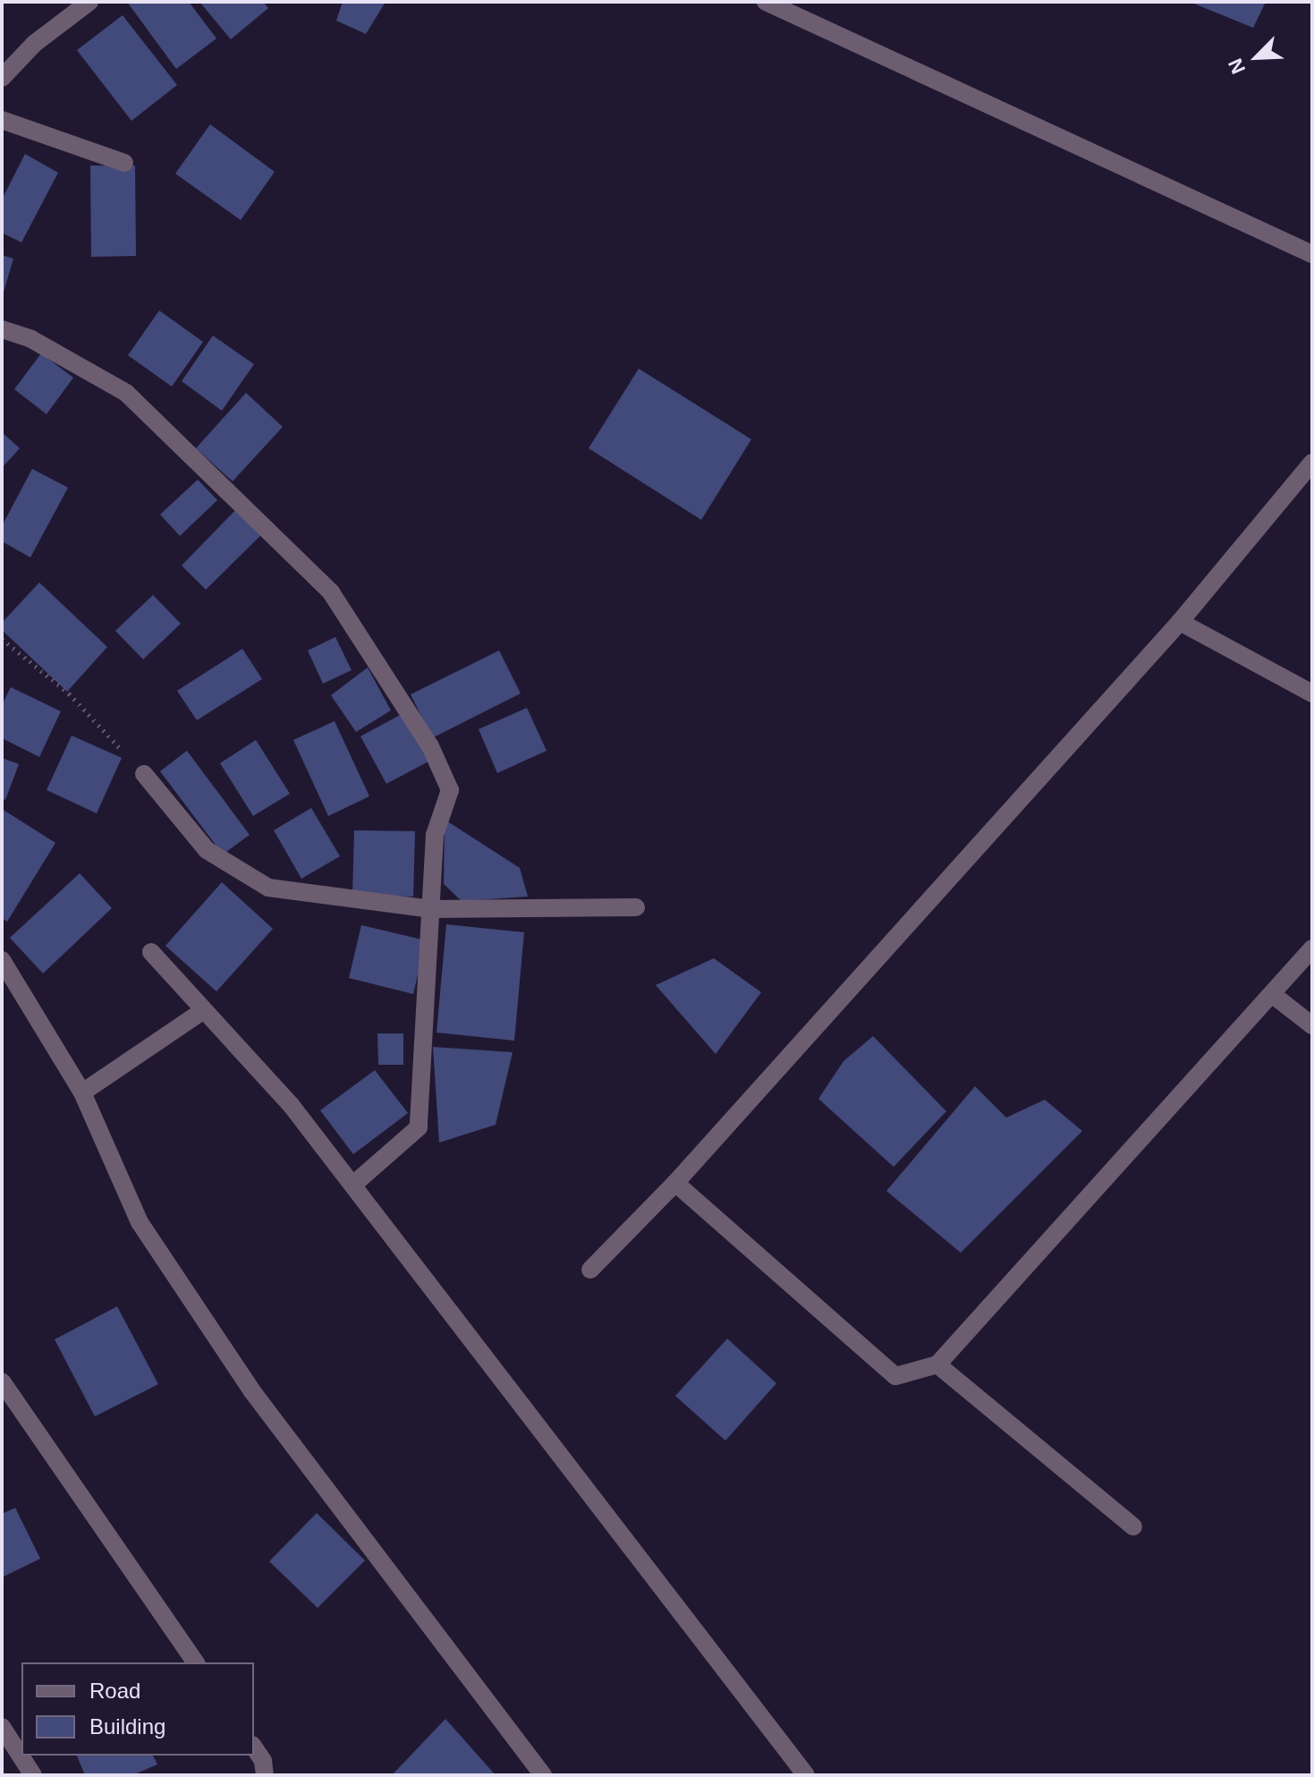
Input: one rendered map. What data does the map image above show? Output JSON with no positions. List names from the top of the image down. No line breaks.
{"legend":["Road","Building"],"north":"bottom left"}
